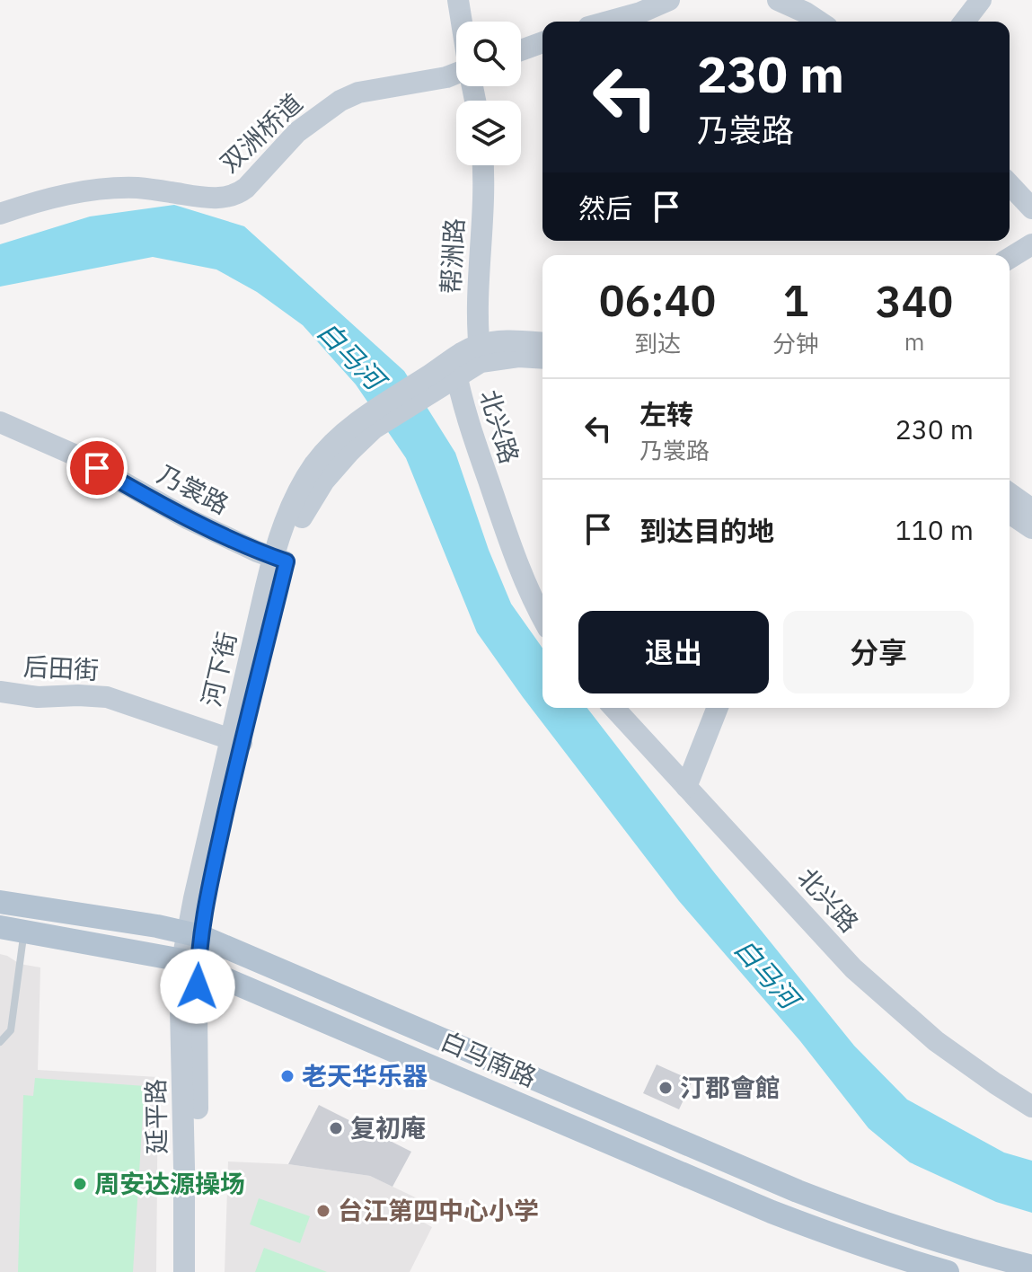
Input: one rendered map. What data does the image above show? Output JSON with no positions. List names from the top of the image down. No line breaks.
{"streets":{"main road":["白马南路"],"street":["双洲桥道","帮洲路","北兴路","乃裳路","后田街","河下街","延平路"]},"crossings":[["北兴路","河下街"],["乃裳路","河下街"],["后田街","河下街"],["河下街","白马南路"],["河下街","延平路"],["白马南路","延平路"]],"water":["白马河"],"places":["老天华乐器","汀郡會館","复初庵","周安达源操场","台江第四中心小学"],"page":{"turn":["230 m","乃裳路"],"then":"然后","eta":["06:40","到达","1","分钟","340","m"],"list":[{"name":"左转","note":"乃裳路","value":"230 m"},{"name":"到达目的地","value":"110 m"}],"buttons":["退出","分享"]}}
